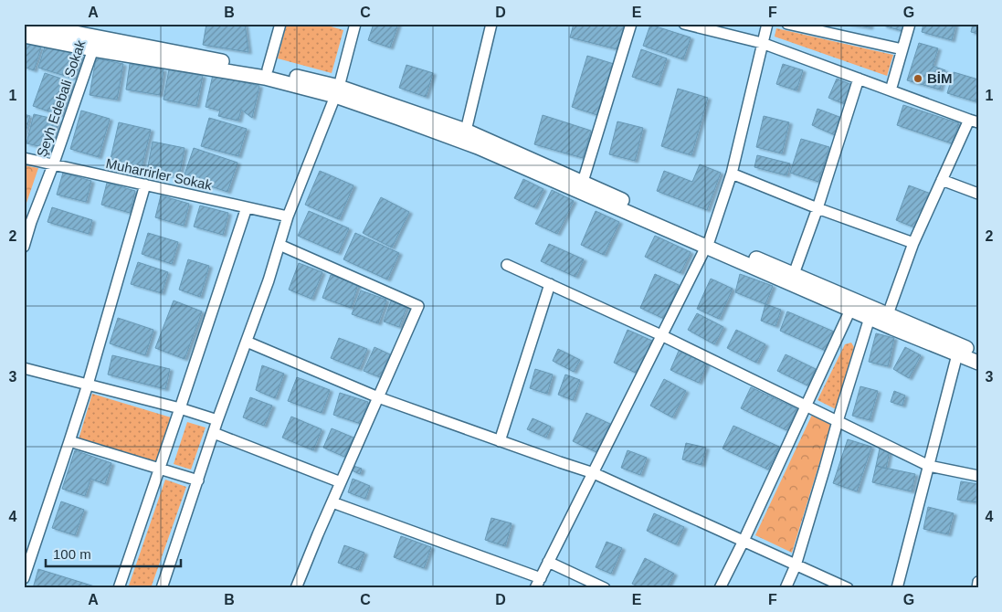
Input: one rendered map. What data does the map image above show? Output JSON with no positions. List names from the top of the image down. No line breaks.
{"streets":{"street":["Şeyh Edebali Sokak","Muharrirler Sokak"]},"crossings":[["Şeyh Edebali Sokak","Muharrirler Sokak"]],"places":["BİM"],"scale_bar":"100 m","grid":{"columns":["A","B","C","D","E","F","G"],"rows":["1","2","3","4"]}}
